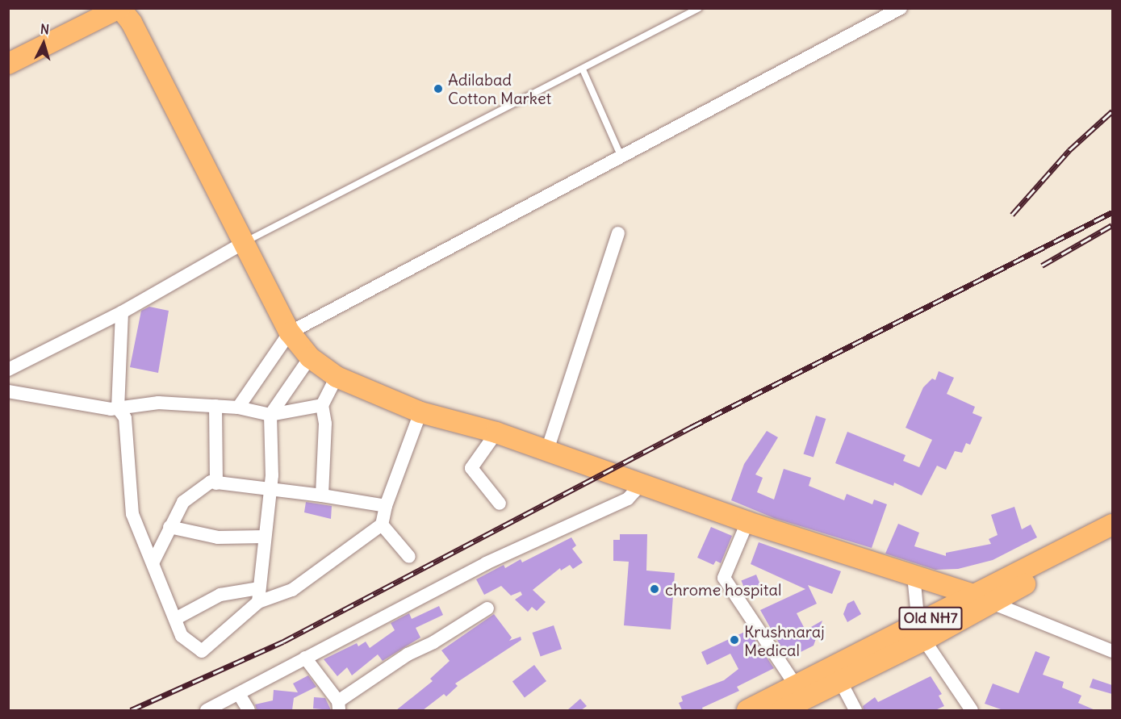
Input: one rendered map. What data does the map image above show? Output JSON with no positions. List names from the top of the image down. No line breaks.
{"streets":{"main road":["Old NH7"]},"places":["Adilabad Cotton Market","chrome hospital","Krushnaraj Medical"],"north":"top"}
